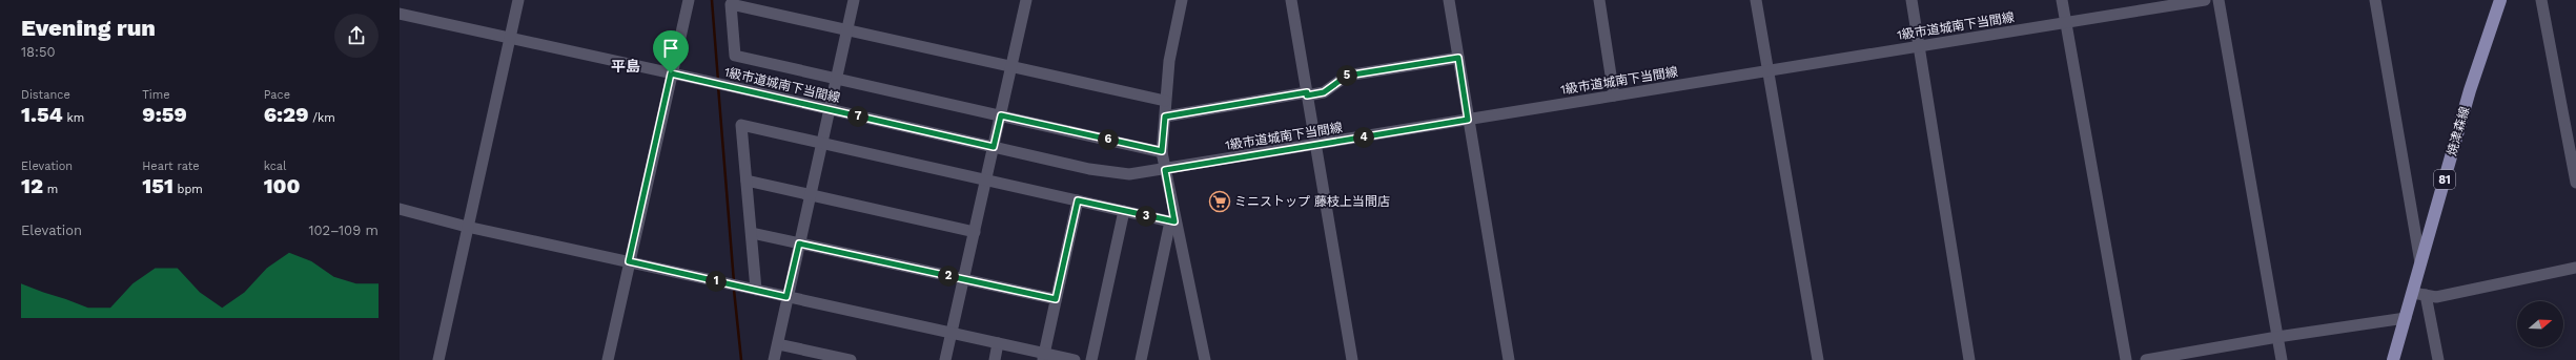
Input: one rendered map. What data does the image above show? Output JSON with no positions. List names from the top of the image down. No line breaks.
{"streets":{"main road":["焼津森線","81"],"street":["1級市道城南下当間線"]},"districts":["平島"],"places":{"supermarket":["ミニストップ 藤枝上当間店"]},"north":"right","page":{"heading":["Evening run","18:50"],"pins":["5","7","4","6","3","2","1"],"stats":[["Distance","1.54 km"],["Time","9:59"],["Pace","6:29 /km"],["Elevation","12 m"],["Heart rate","151 bpm"],["kcal","100"]],"chart":["Elevation","102–109 m"]}}
